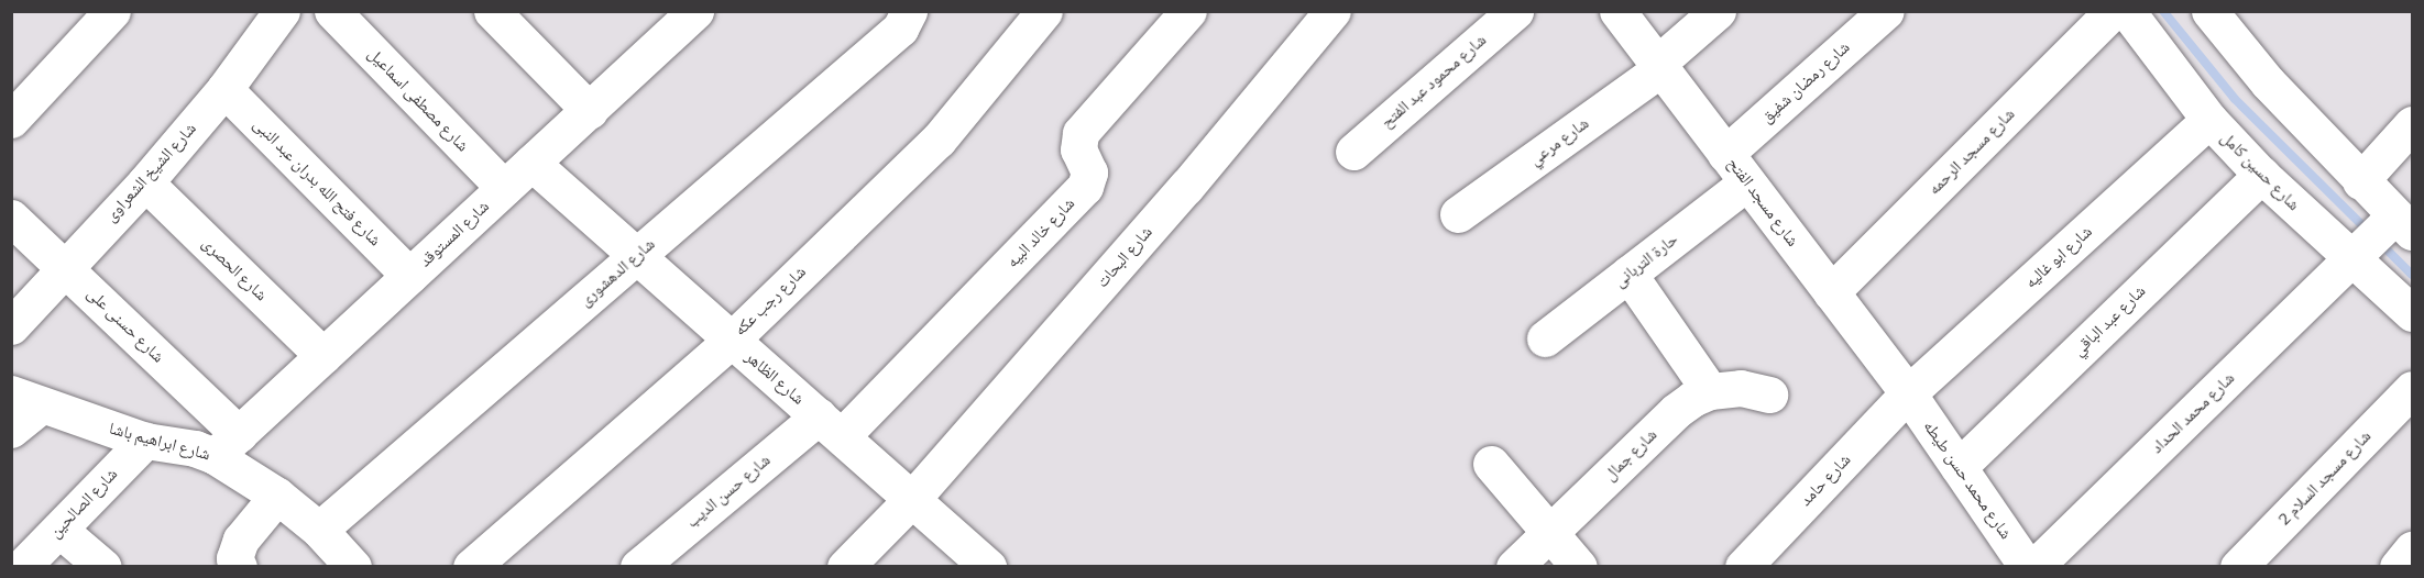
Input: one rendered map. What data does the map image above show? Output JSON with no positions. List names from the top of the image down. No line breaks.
{"streets":{"street":["شارع محمود عبد الفتح","شارع رمضان شفيق","شارع مصطفى اسماعيل","شارع مرعي","شارع مسجد الرحمه","شارع حسين كامل","شارع الشيخ الشعراوى","شارع فتح الله بدران عبد النبى","شارع مسجد الفتح","شارع خالد البيه","شارع المستوقد","شارع البحات","شارع ابو غاليه","حارة التربانى","شارع الحصرى","شارع الدهشورى","شارع رجب عكه","شارع عبد الباقي","شارع حسنى على","شارع الظاهر","شارع محمد الحداد","شارع ابراهيم باشا","شارع جمال","شارع مسجد السلام 2","شارع حامد","شارع محمد حسن طيطه","شارع حسن الديب","شارع الصالحين"]},"crossings":[["شارع رمضان شفيق","شارع مسجد الفتح"],["شارع مصطفى اسماعيل","شارع المستوقد"],["شارع مرعي","شارع مسجد الفتح"],["شارع مسجد الرحمه","شارع مسجد الفتح"],["شارع حسين كامل","شارع ابو غاليه"],["شارع حسين كامل","شارع عبد الباقي"],["شارع حسين كامل","شارع محمد الحداد"],["شارع الشيخ الشعراوى","شارع فتح الله بدران عبد النبى"],["شارع الشيخ الشعراوى","شارع الحصرى"],["شارع الشيخ الشعراوى","شارع حسنى على"],["شارع فتح الله بدران عبد النبى","شارع المستوقد"],["شارع مسجد الفتح","شارع ابو غاليه"],["شارع مسجد الفتح","حارة التربانى"],["شارع مسجد الفتح","شارع حامد"],["شارع مسجد الفتح","شارع محمد حسن طيطه"],["شارع خالد البيه","شارع الظاهر"],["شارع خالد البيه","شارع حسن الديب"],["شارع المستوقد","شارع الحصرى"],["شارع المستوقد","شارع حسنى على"],["شارع المستوقد","شارع الظاهر"],["شارع المستوقد","شارع ابراهيم باشا"],["شارع البحات","شارع الظاهر"],["شارع ابو غاليه","شارع حامد"],["شارع ابو غاليه","شارع محمد حسن طيطه"],["شارع الدهشورى","شارع الظاهر"],["شارع الدهشورى","شارع ابراهيم باشا"],["شارع رجب عكه","شارع الظاهر"],["شارع عبد الباقي","شارع محمد حسن طيطه"],["شارع حسنى على","شارع ابراهيم باشا"],["شارع الظاهر","شارع حسن الديب"],["شارع محمد الحداد","شارع محمد حسن طيطه"],["شارع ابراهيم باشا","شارع الصالحين"],["شارع حامد","شارع محمد حسن طيطه"]]}
